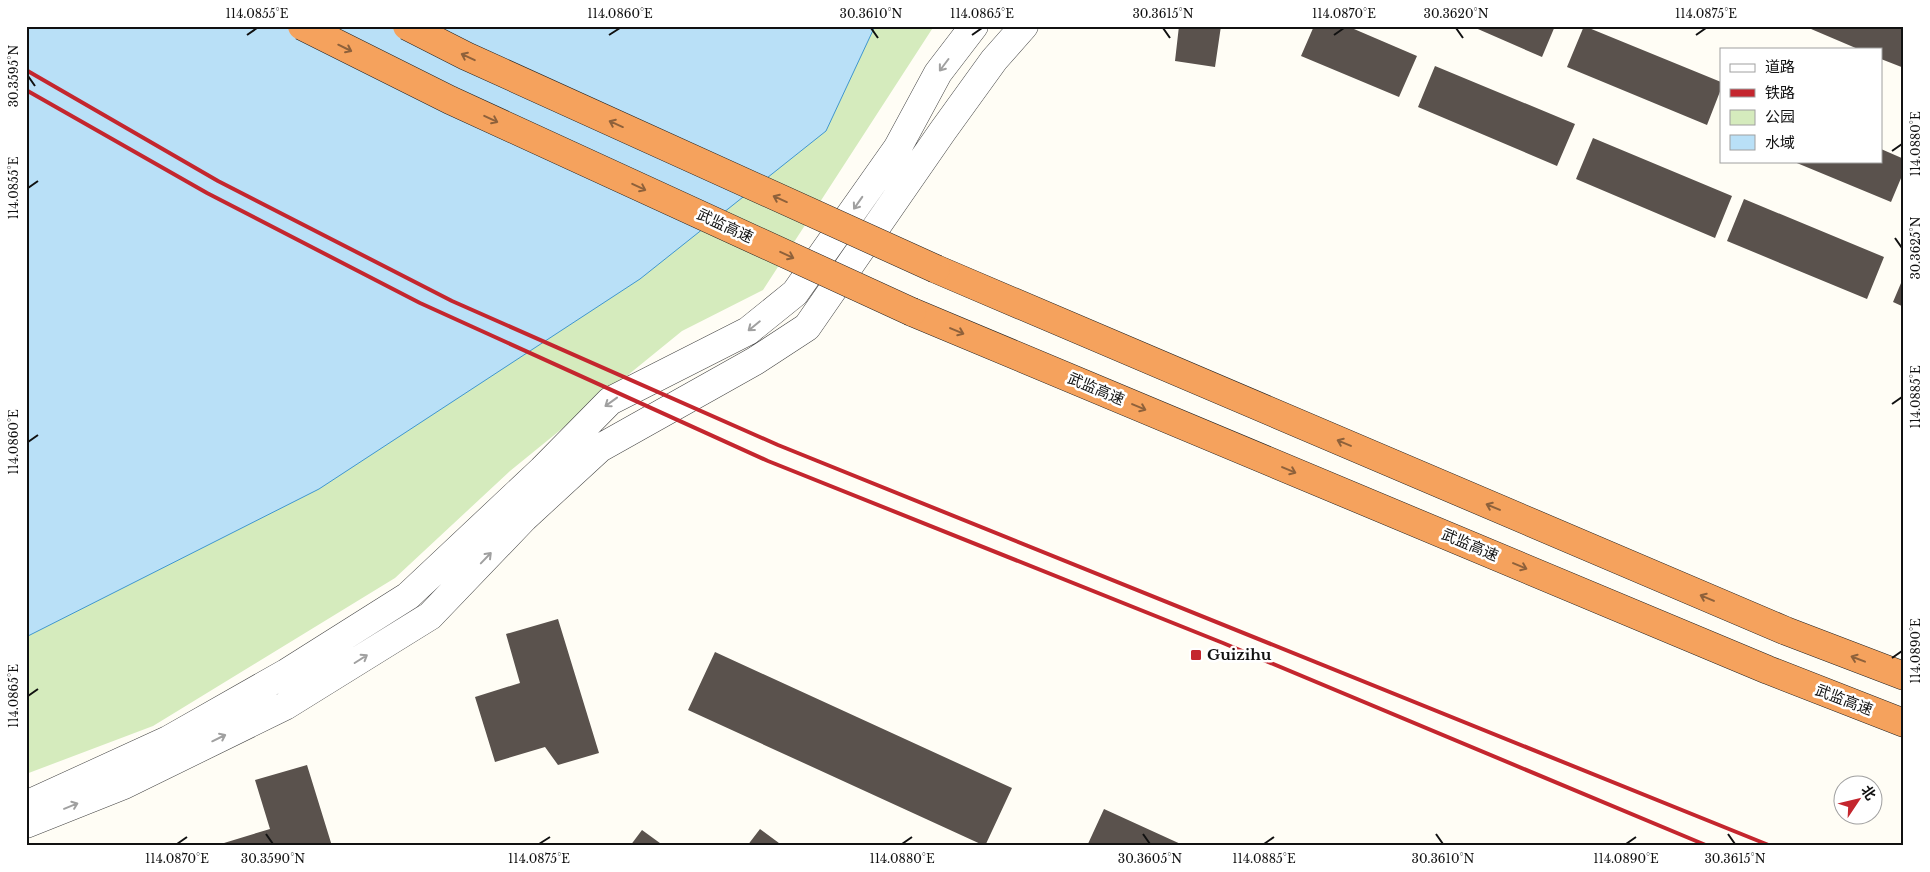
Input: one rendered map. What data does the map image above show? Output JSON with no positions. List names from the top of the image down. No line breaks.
{"streets":{"highway":["武监高速"]},"places":{"transit":["Guizihu"]},"legend":["道路","铁路","公园","水域"],"north":"top right","coordinates":["114.0855°E","114.0860°E","30.3610°N","114.0865°E","30.3615°N","114.0870°E","30.3620°N","114.0875°E","30.3595°N","114.0880°E","30.3625°N","114.0885°E","114.0890°E","30.3590°N","30.3605°N"]}
